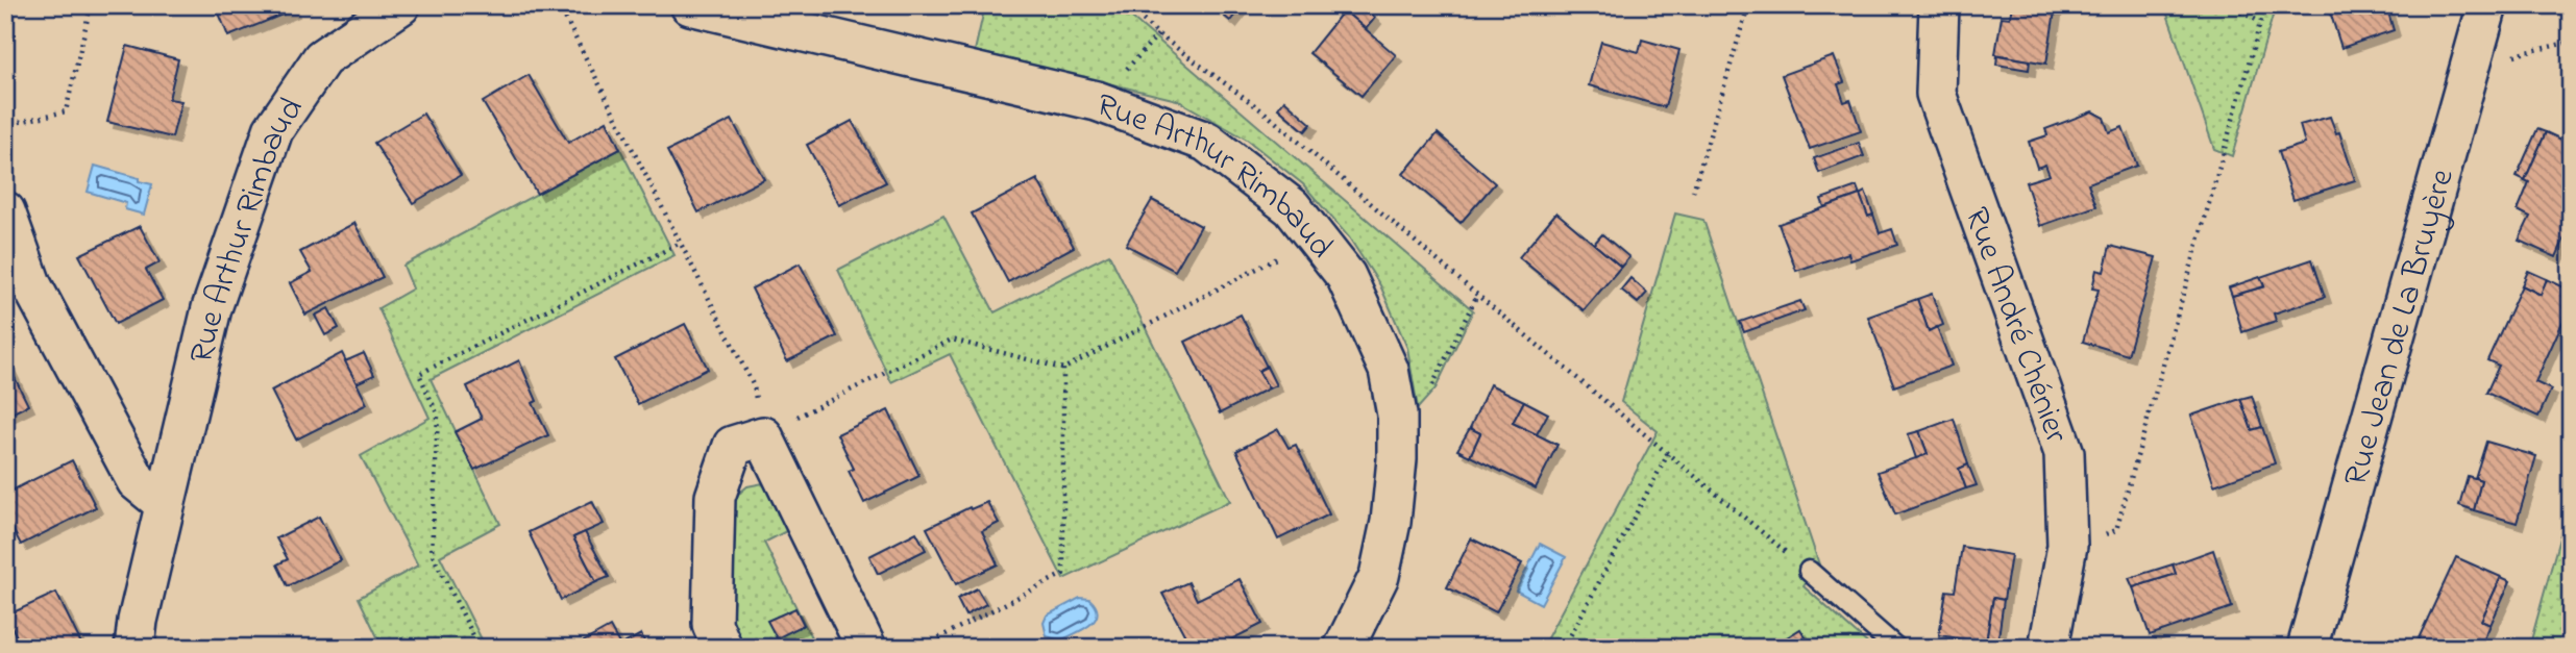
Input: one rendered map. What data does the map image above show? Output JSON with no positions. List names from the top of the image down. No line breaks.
{"streets":{"street":["Rue Arthur Rimbaud","Rue André Chénier","Rue Jean de La Bruyère"]}}
